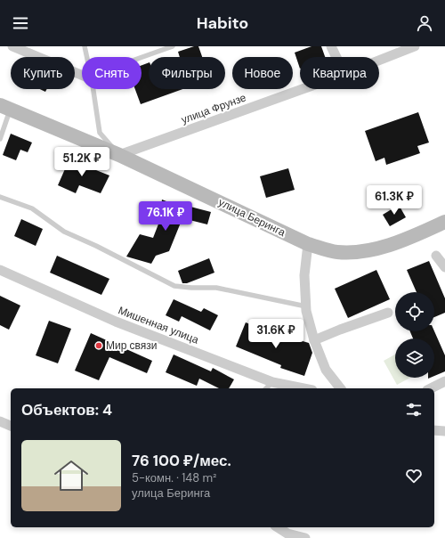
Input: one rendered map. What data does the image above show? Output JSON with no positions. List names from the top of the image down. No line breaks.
{"streets":{"main road":["улица Беринга"],"street":["улица Фрунзе","Мишенная улица"]},"crossings":[["улица Фрунзе","улица Беринга"]],"places":["Мир связи"],"page":{"header":"Habito","chip":["Купить","Снять","Фильтры","Новое","Квартира"],"price":["51.2K ₽","61.3K ₽","76.1K ₽","31.6K ₽"],"heading":"Объектов: 4","list":[{"name":"76 100 ₽/мес.","note":"5-комн. · 148 m² · улица Беринга"}]}}
